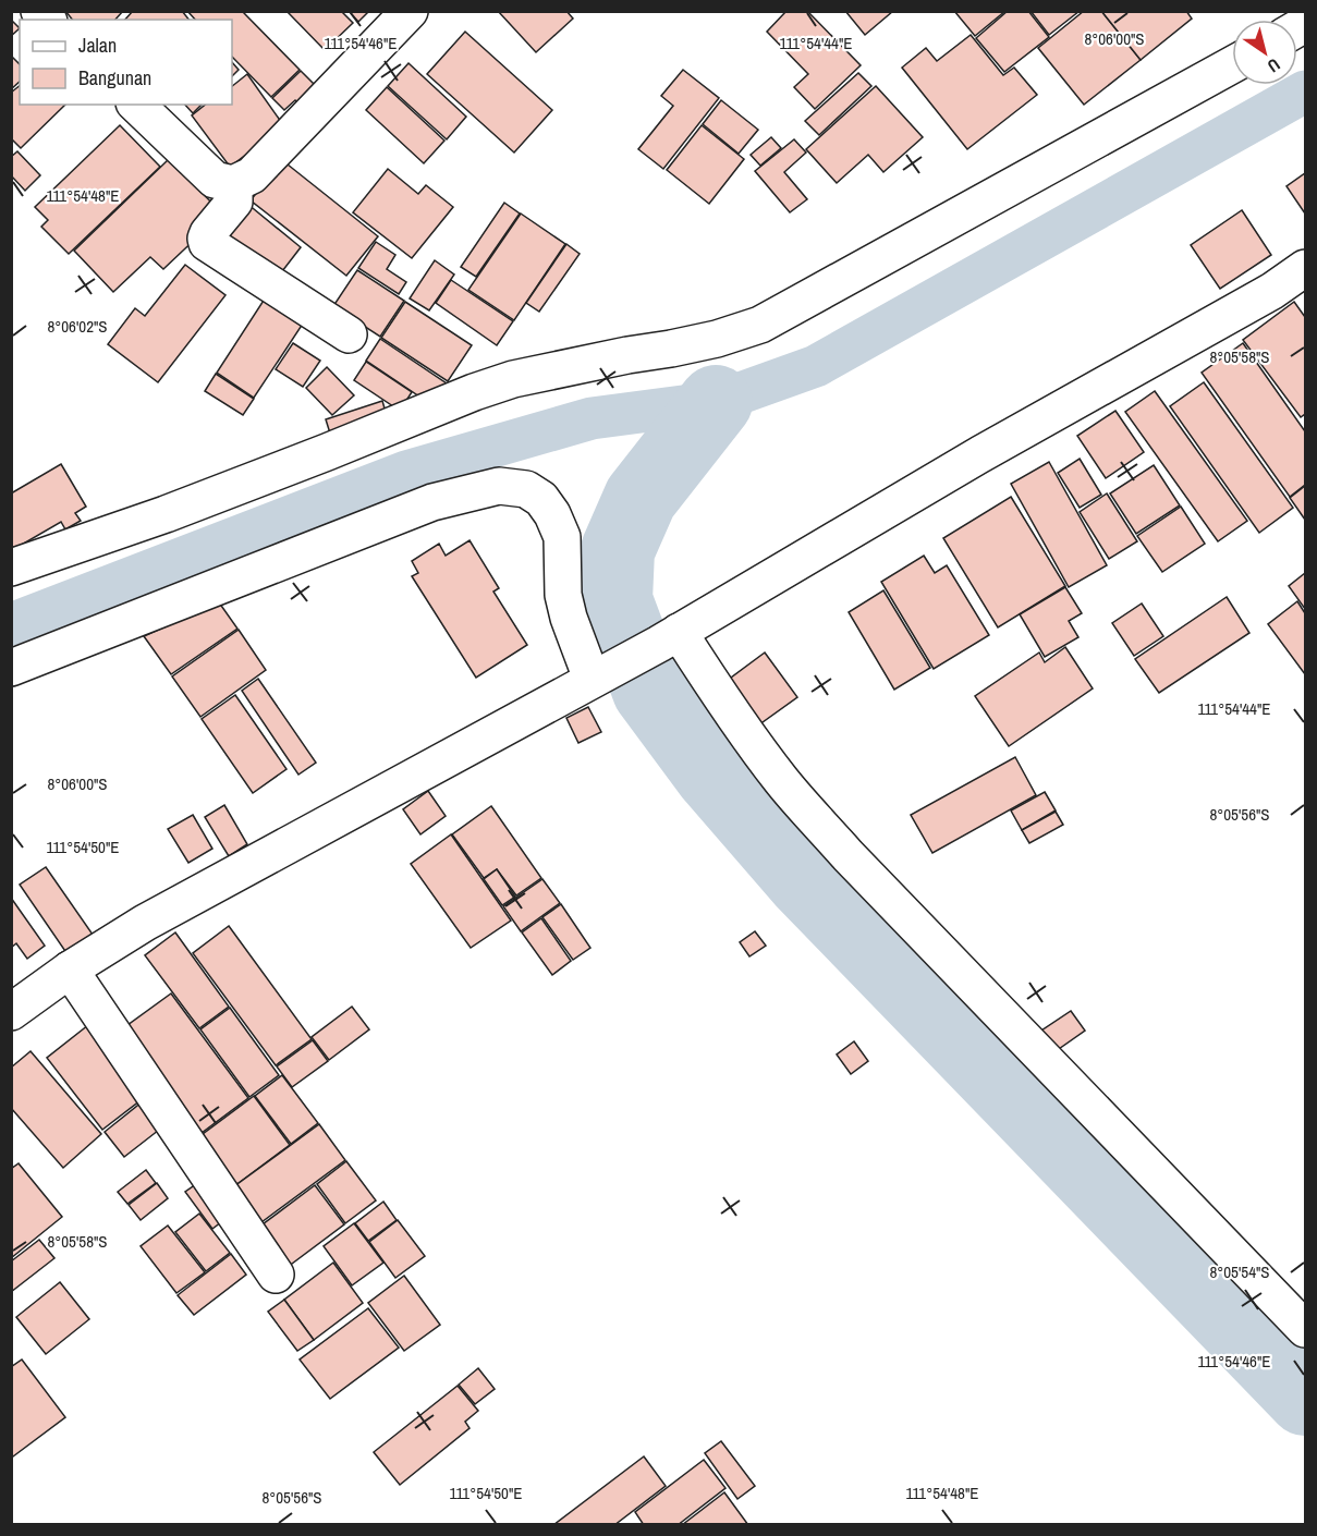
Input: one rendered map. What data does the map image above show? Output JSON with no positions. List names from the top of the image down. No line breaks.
{"legend":["Jalan","Bangunan"],"north":"bottom right","coordinates":["8°06'00\"S","111°54'46\"E","111°54'44\"E","111°54'48\"E","8°06'02\"S","8°05'58\"S","8°05'56\"S","111°54'50\"E","8°05'54\"S"]}
